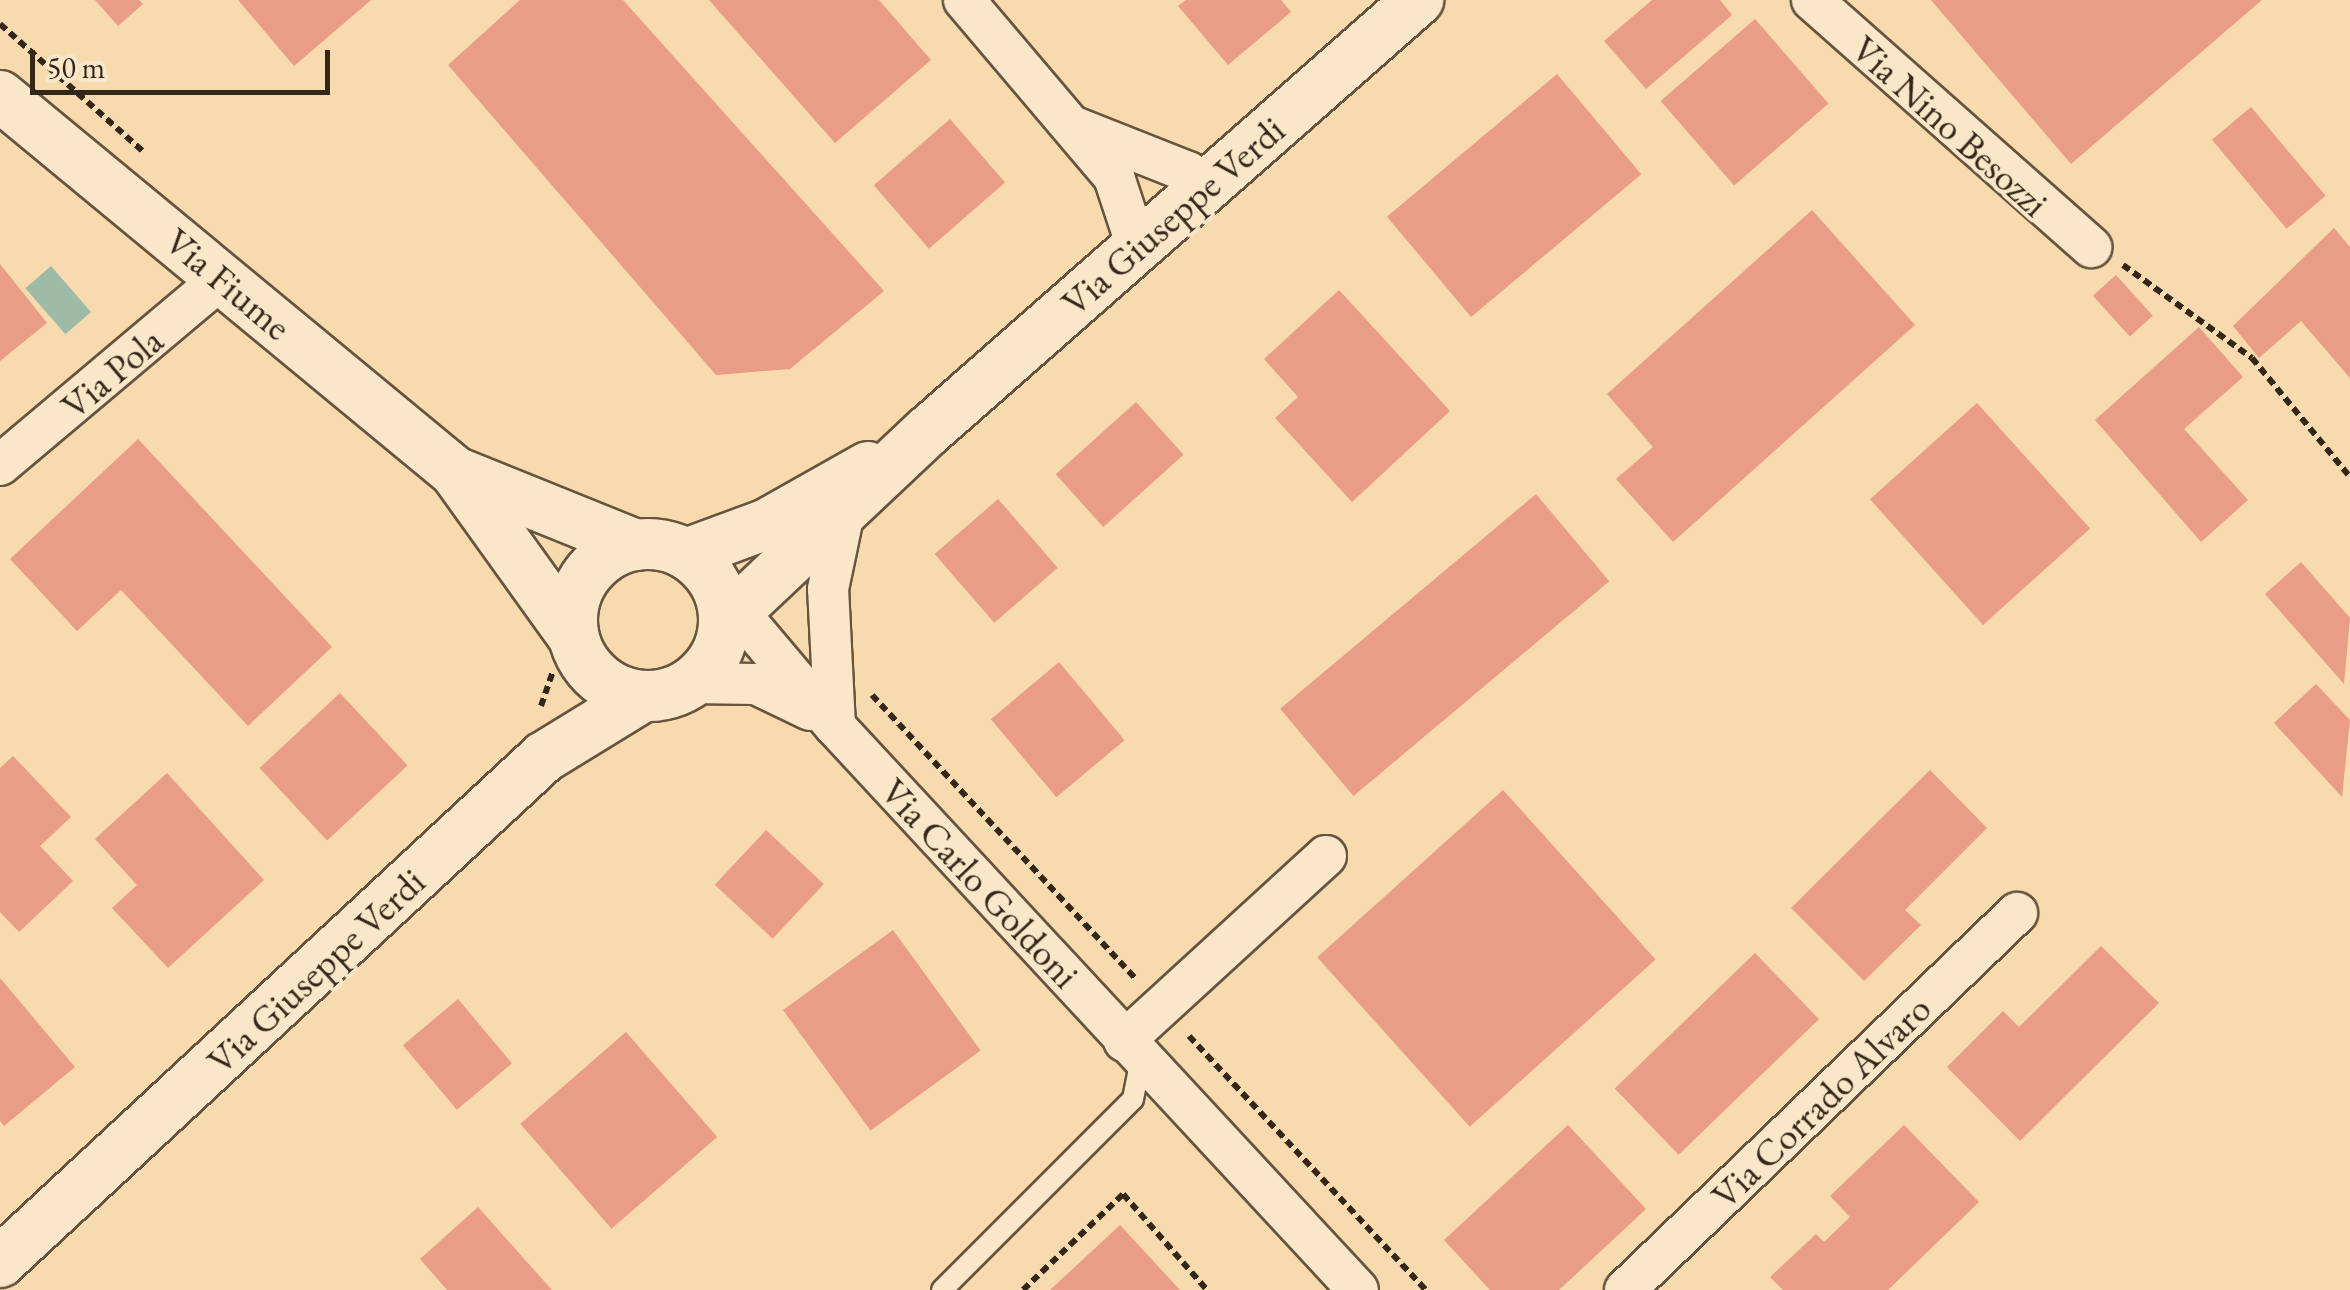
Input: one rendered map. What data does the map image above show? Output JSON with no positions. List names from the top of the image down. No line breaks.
{"streets":{"street":["Via Nino Besozzi","Via Giuseppe Verdi","Via Fiume","Via Pola","Via Carlo Goldoni","Via Corrado Alvaro"]},"crossings":[["Via Giuseppe Verdi","Via Fiume"],["Via Giuseppe Verdi","Via Carlo Goldoni"],["Via Fiume","Via Pola"],["Via Fiume","Via Carlo Goldoni"]],"scale_bar":"50 m"}
